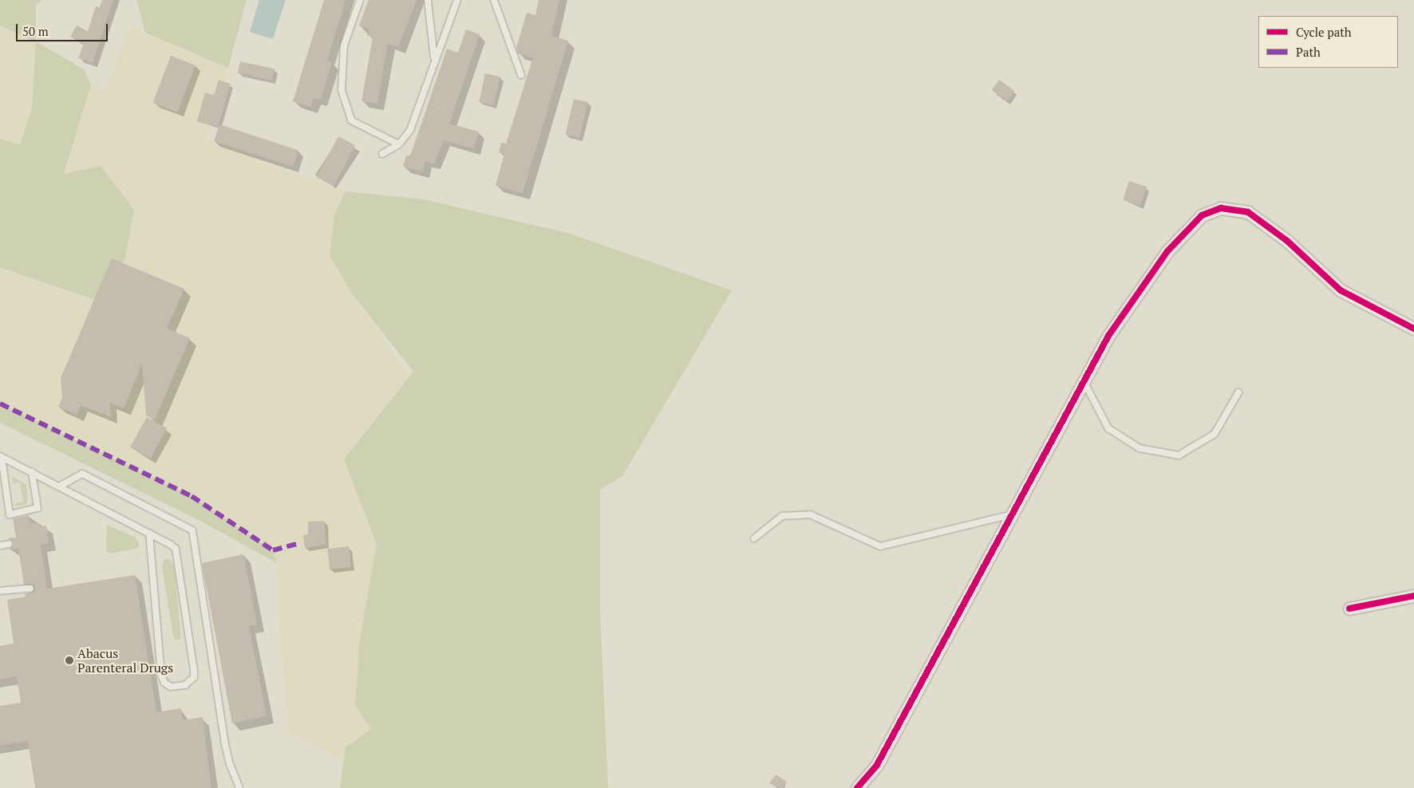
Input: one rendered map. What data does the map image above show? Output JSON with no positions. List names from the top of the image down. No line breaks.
{"places":["Abacus Parenteral Drugs"],"legend":["Cycle path","Path"],"scale_bar":"50 m"}
